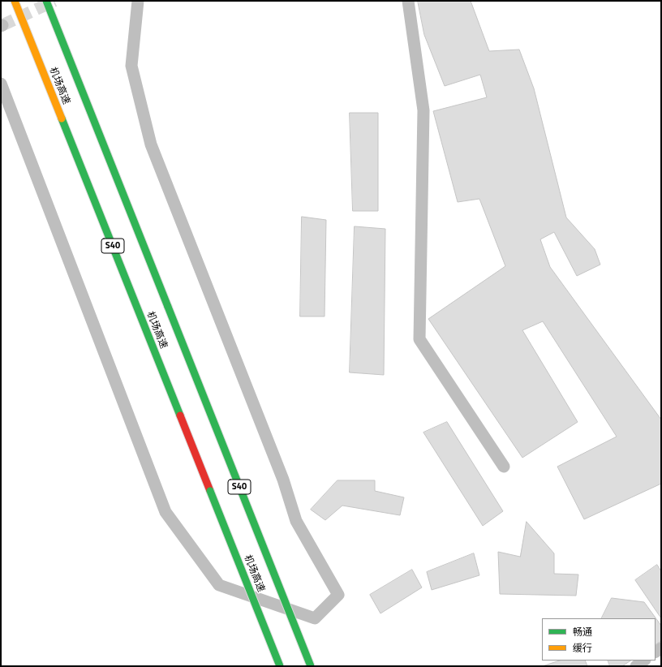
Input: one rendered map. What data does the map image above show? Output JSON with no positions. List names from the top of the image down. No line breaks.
{"streets":{"highway":["机场高速","S40"]},"legend":["畅通","缓行"]}
